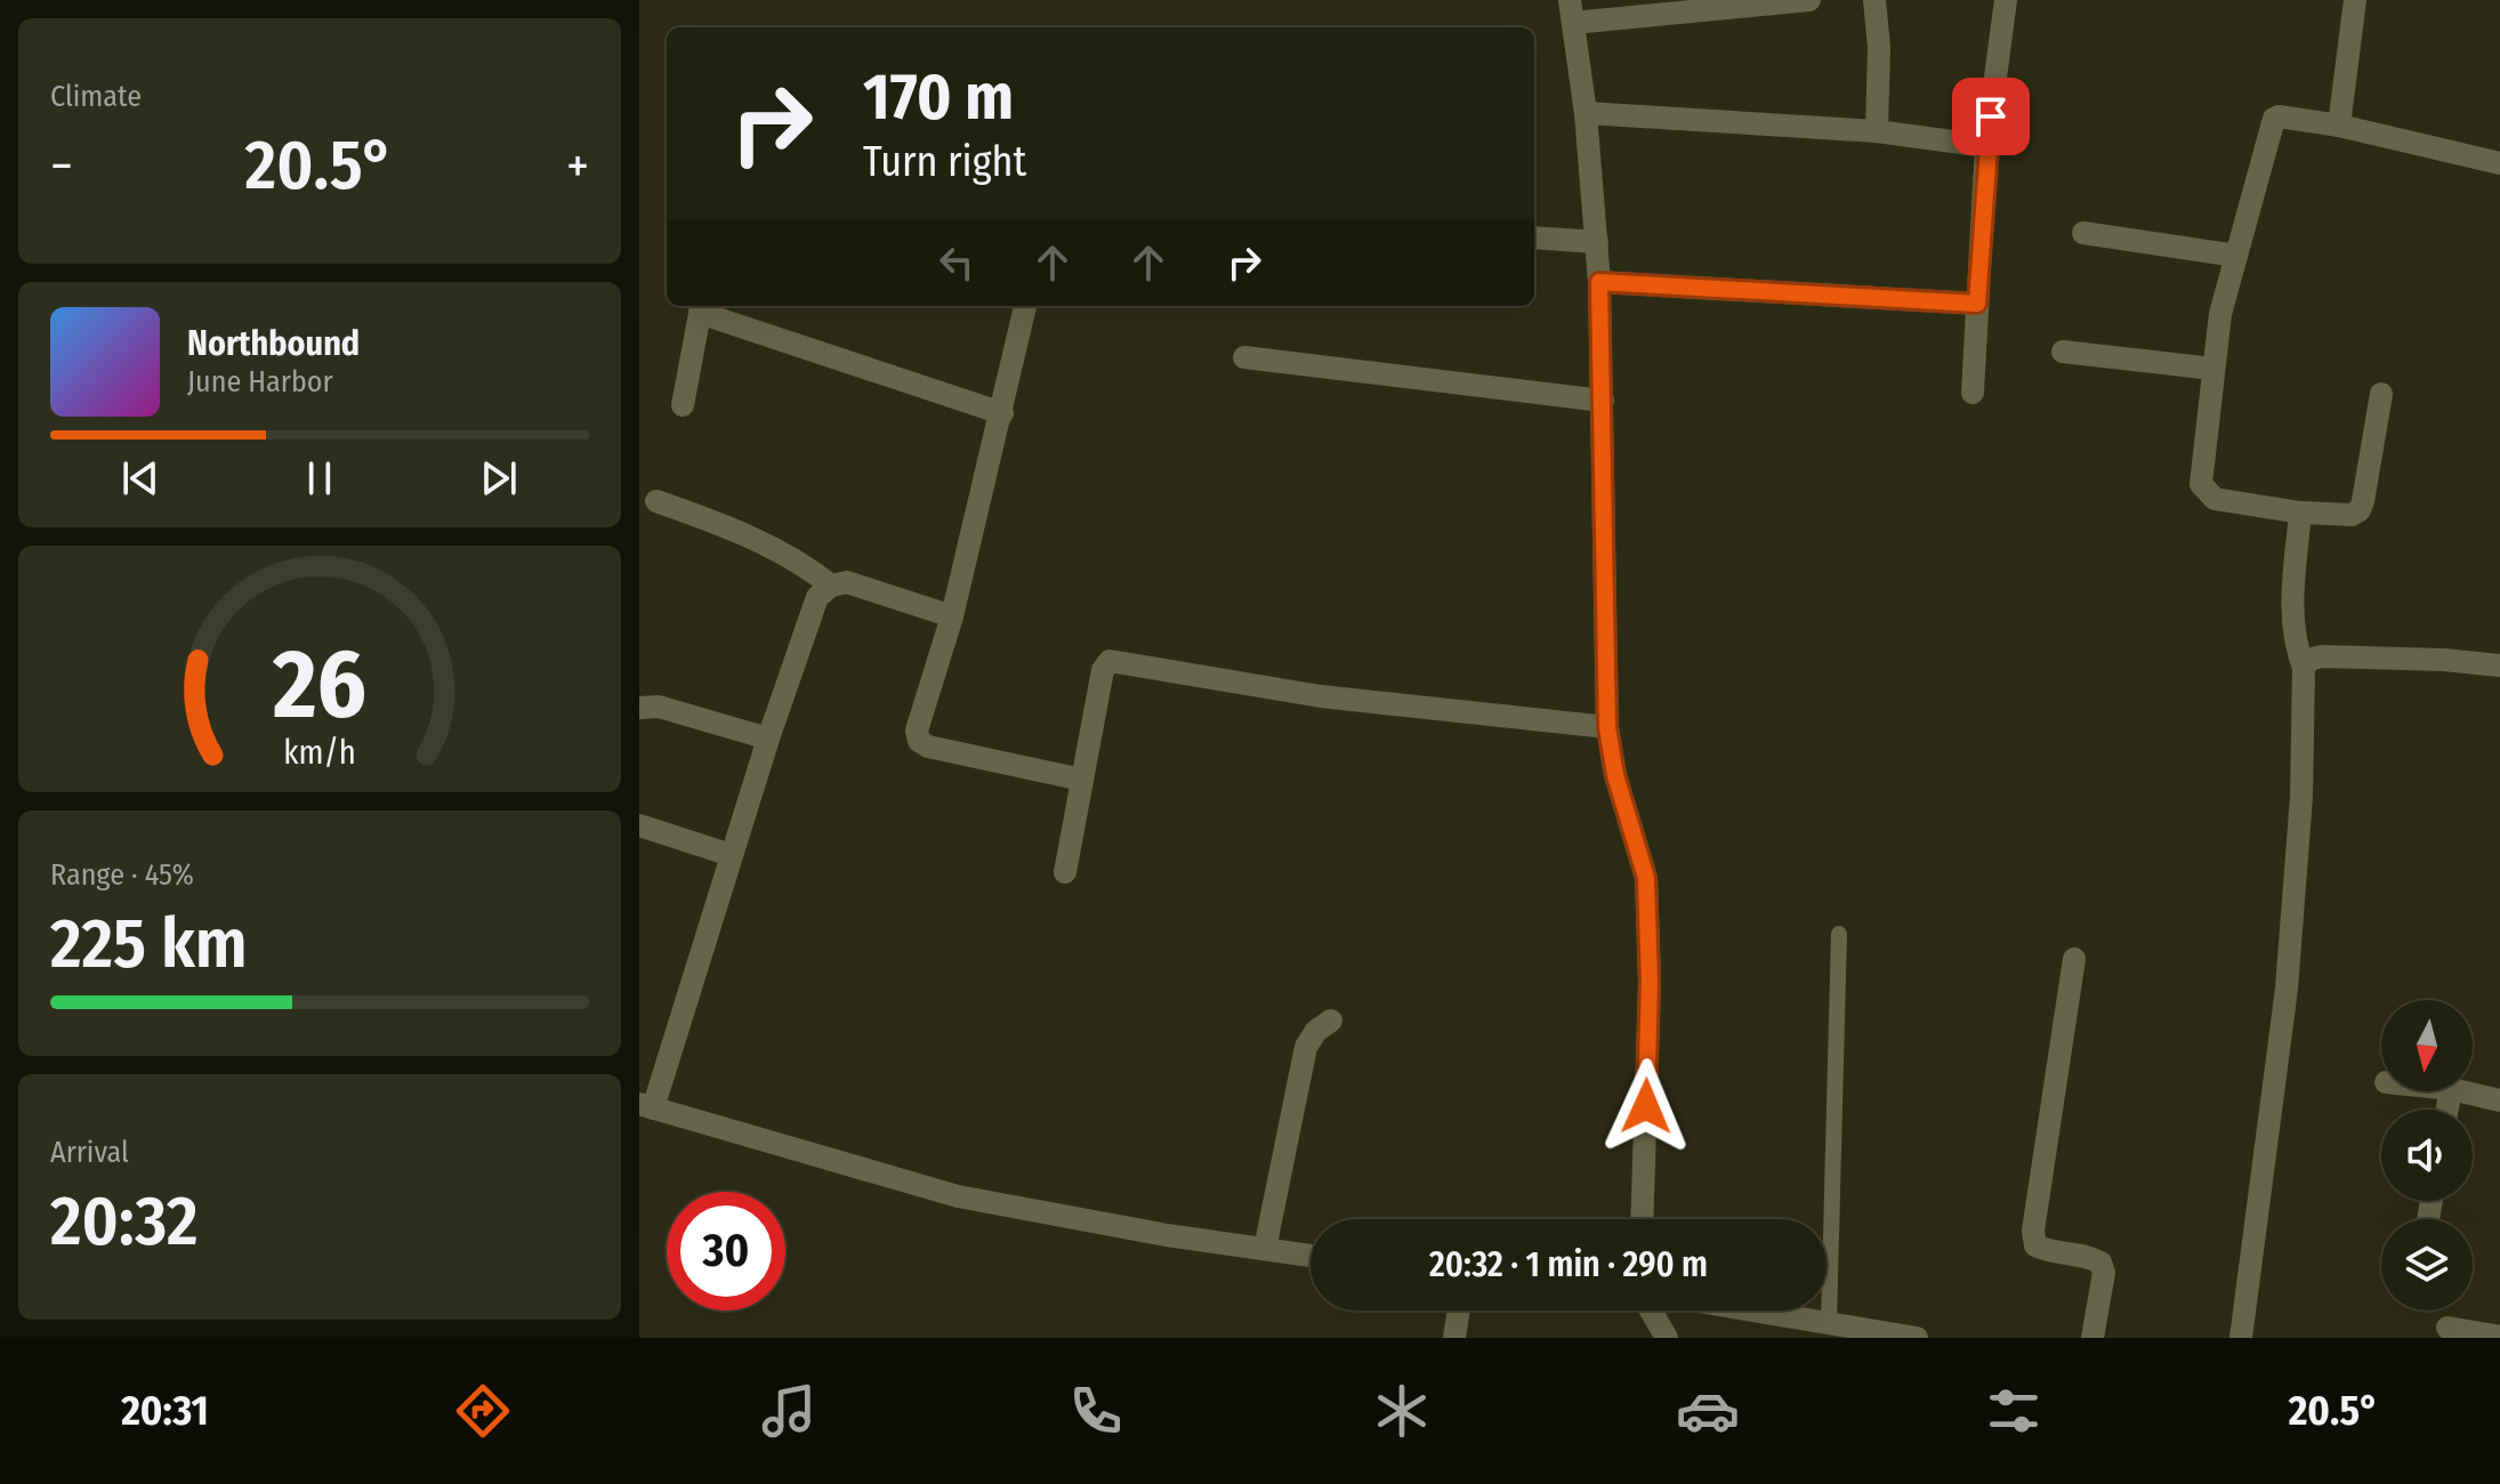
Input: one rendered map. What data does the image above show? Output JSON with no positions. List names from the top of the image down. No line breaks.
{"north":"bottom","page":{"tile":["Climate",["Range · 45%","225 km"],["Arrival","20:32"]],"turn":["170 m","Turn right"],"heat":["−","20.5°","+"],"song":["Northbound","June Harbor"],"limit":"30","trip":"20:32 · 1 min · 290 m","tabs":["20:31","20.5°"],"gauge":["26","km/h"]}}
